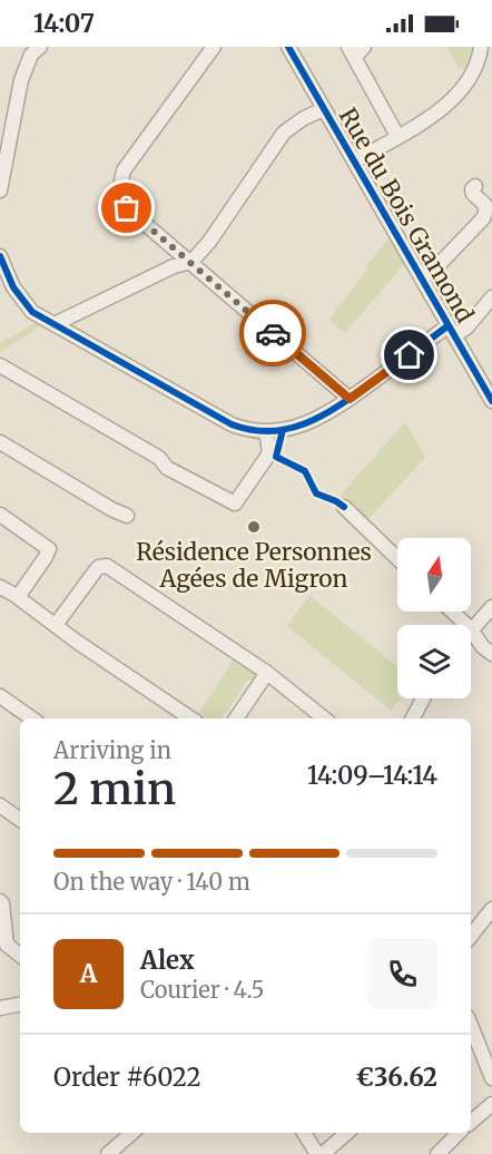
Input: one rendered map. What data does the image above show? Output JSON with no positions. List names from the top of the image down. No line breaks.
{"streets":{"street":["Rue du Bois Gramond"]},"places":["Résidence Personnes Agées de Migron"],"north":"top","page":{"status":"14:07","heading":["2 min","Arriving in","14:09–14:14"],"panel":["Alex","Courier · 4.5","Order #6022","€36.62"],"bar":"On the way · 140 m","round":"A"}}
